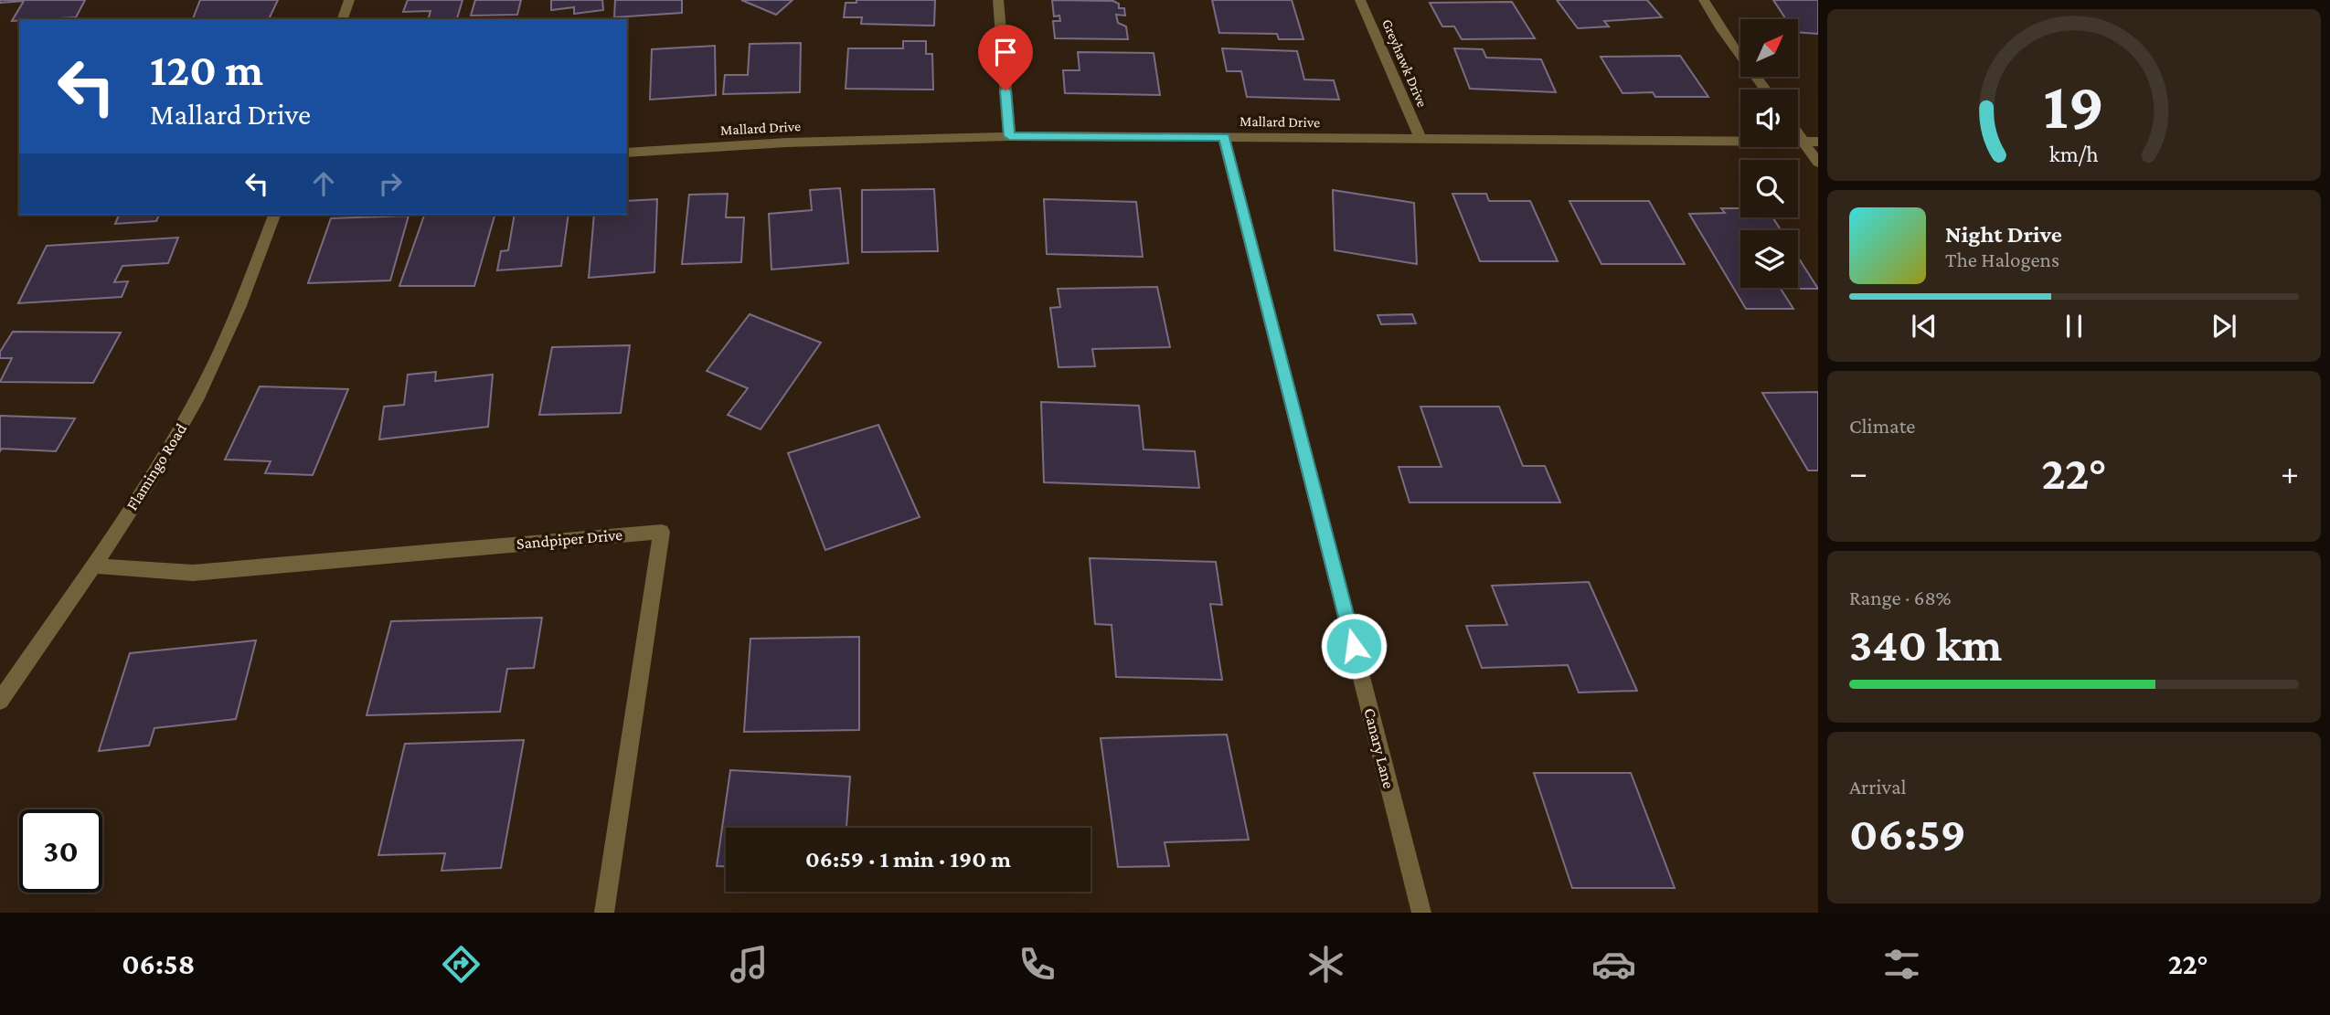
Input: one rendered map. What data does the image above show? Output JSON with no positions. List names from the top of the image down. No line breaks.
{"streets":{"street":["Greyhawk Drive","Mallard Drive","Flamingo Road","Sandpiper Drive","Canary Lane"]},"crossings":[["Greyhawk Drive","Mallard Drive"],["Mallard Drive","Canary Lane"],["Flamingo Road","Sandpiper Drive"]],"north":"top right","page":{"turn":["120 m","Mallard Drive"],"song":["Night Drive","The Halogens"],"tile":["Climate",["Range · 68%","340 km"],["Arrival","06:59"]],"heat":["−","22°","+"],"limit":"30","trip":"06:59 · 1 min · 190 m","tabs":["06:58","22°"],"gauge":["19","km/h"]}}
